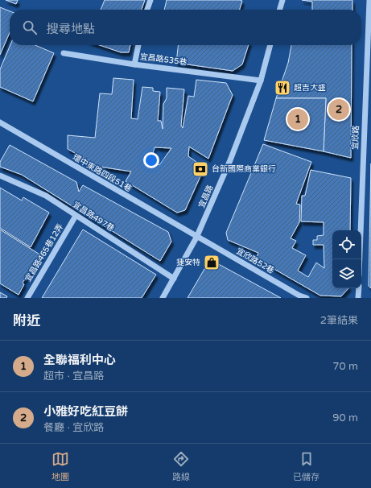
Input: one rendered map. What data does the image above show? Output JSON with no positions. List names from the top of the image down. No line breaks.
{"streets":{"street":["宜昌路535巷","宜欣路","環中東路四段51巷","宜昌路","宜昌路497巷","宜昌路465巷12弄","宜欣路52巷"]},"crossings":[["宜昌路535巷","宜昌路"],["環中東路四段51巷","宜昌路"],["環中東路四段51巷","宜欣路52巷"],["宜昌路","宜昌路497巷"],["宜昌路","宜欣路52巷"],["宜昌路497巷","宜昌路465巷12弄"]],"places":{"restaurant":["超吉大盛"],"bank":["台新國際商業銀行"],"shop":["捷安特"]},"page":{"search":"搜尋地點","pins":["2","1"],"heading":["附近","2筆結果"],"list":[{"mark":"1","name":"全聯福利中心","note":"超市 · 宜昌路","value":"70 m"},{"mark":"2","name":"小雅好吃紅豆餅","note":"餐廳 · 宜欣路","value":"90 m"}],"nav":["地圖","路線","已儲存"]}}
